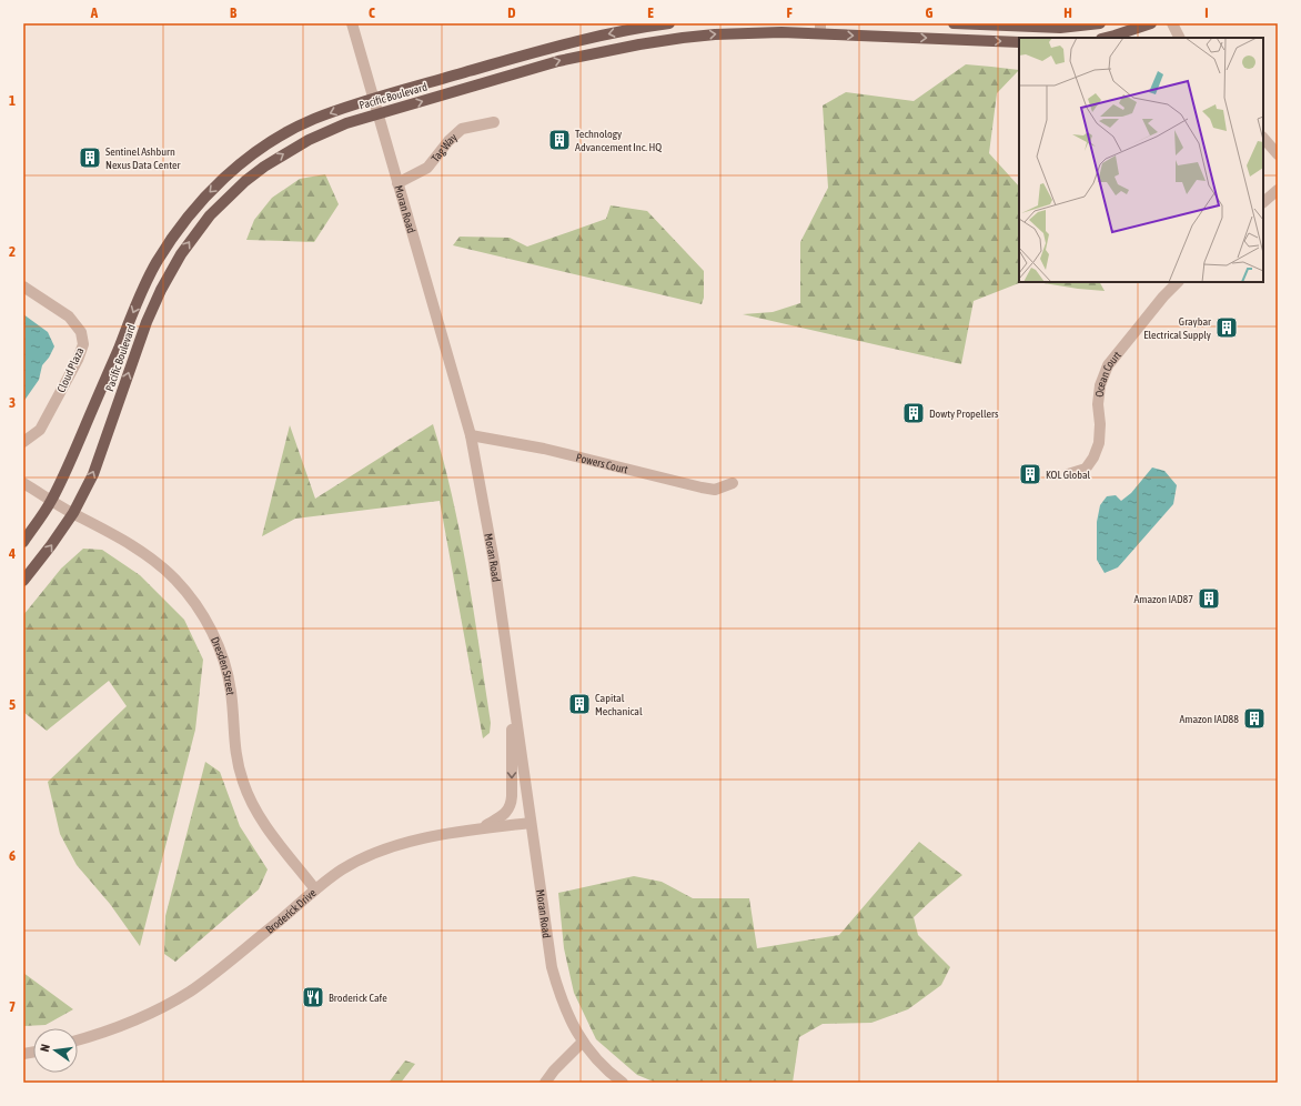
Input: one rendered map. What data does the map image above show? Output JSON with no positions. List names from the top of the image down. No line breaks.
{"streets":{"main road":["Pacific Boulevard"],"street":["Tag Way","Moran Road","Cloud Plaza","Ocean Court","Powers Court","Dresden Street","Broderick Drive"]},"crossings":[["Pacific Boulevard","Moran Road"],["Pacific Boulevard","Dresden Street"],["Tag Way","Moran Road"],["Moran Road","Powers Court"],["Moran Road","Broderick Drive"],["Dresden Street","Broderick Drive"]],"places":{"building":["Technology Advancement Inc. HQ","Sentinel Ashburn Nexus Data Center","Graybar Electrical Supply","Dowty Propellers","KOL Global","Amazon IAD87","Capital Mechanical","Amazon IAD88"],"restaurant":["Broderick Cafe"]},"north":"left","grid":{"columns":["A","B","C","D","E","F","G","H","I"],"rows":["1","2","3","4","5","6","7"]}}
